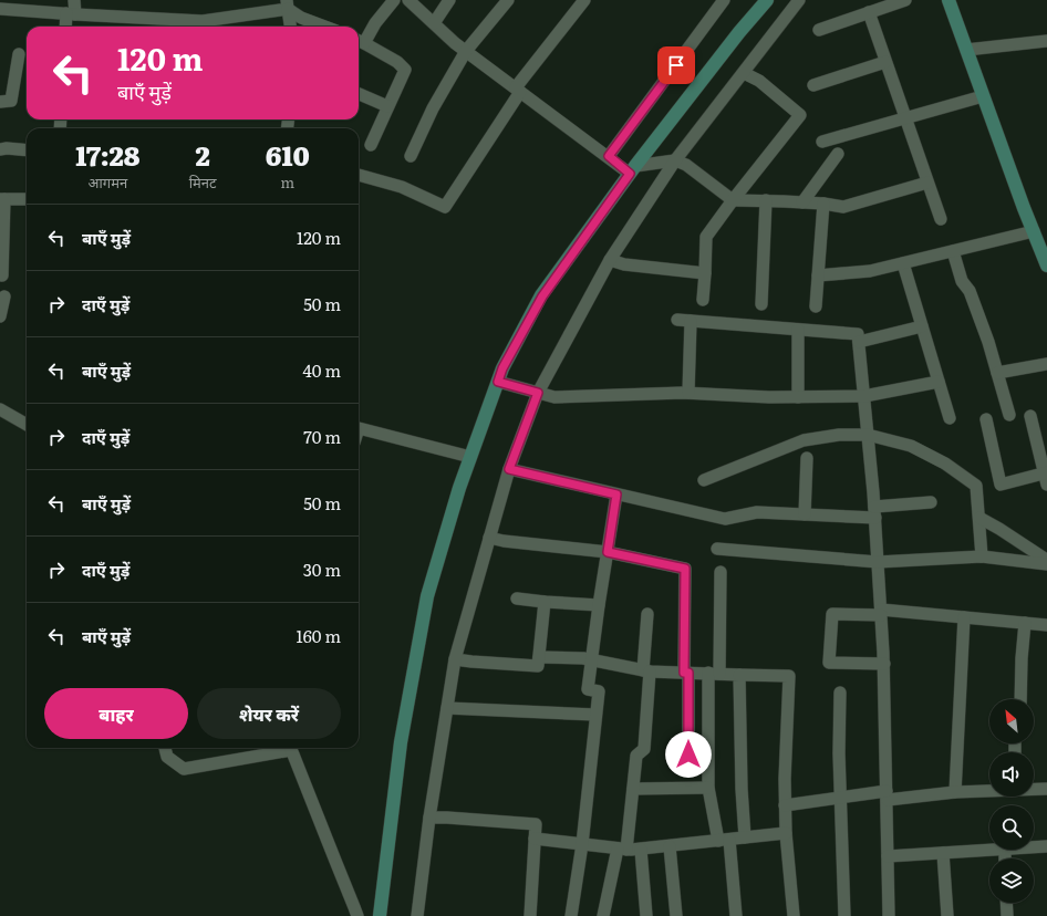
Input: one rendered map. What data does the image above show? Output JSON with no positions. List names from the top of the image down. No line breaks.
{"north":"top left","page":{"turn":["120 m","बाएँ मुड़ें"],"eta":["17:28","आगमन","2","मिनट","610","m"],"list":[{"name":"बाएँ मुड़ें","value":"120 m"},{"name":"दाएँ मुड़ें","value":"50 m"},{"name":"बाएँ मुड़ें","value":"40 m"},{"name":"दाएँ मुड़ें","value":"70 m"},{"name":"बाएँ मुड़ें","value":"50 m"},{"name":"दाएँ मुड़ें","value":"30 m"},{"name":"बाएँ मुड़ें","value":"160 m"}],"buttons":["बाहर","शेयर करें"]}}
